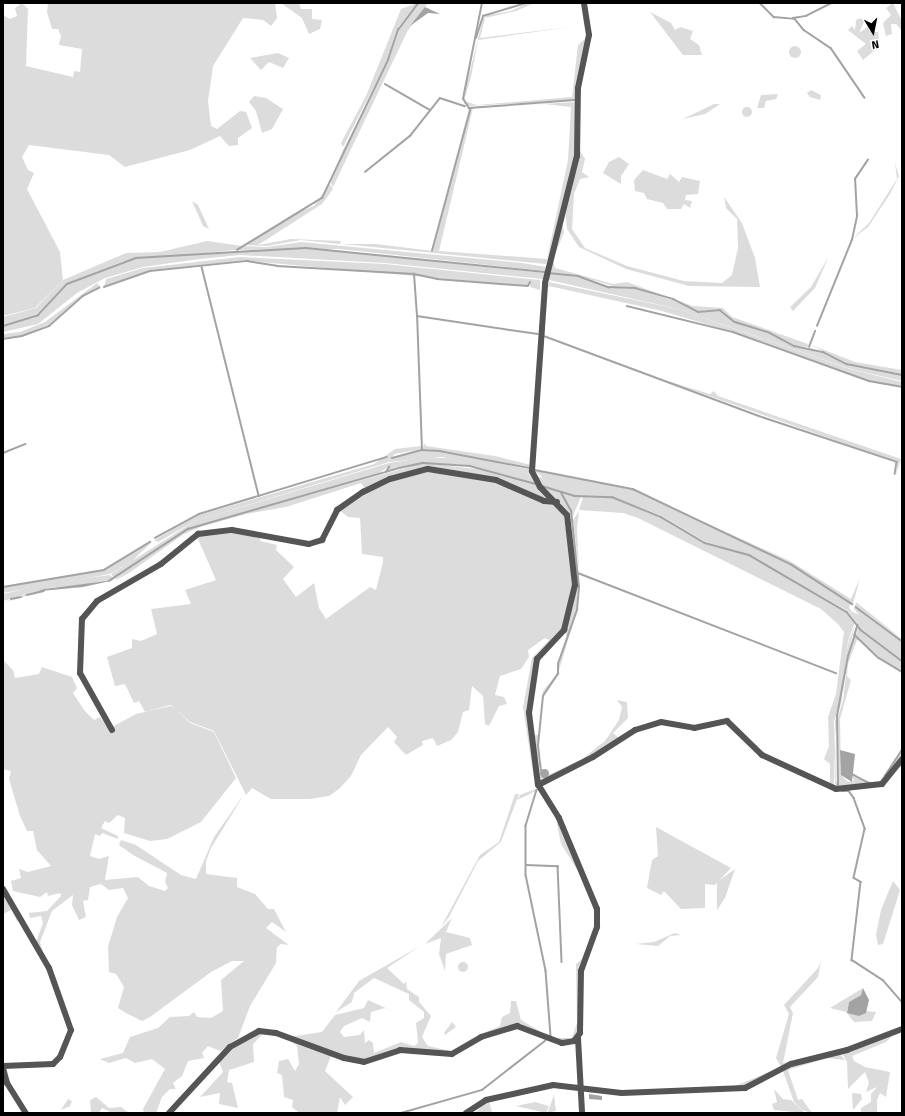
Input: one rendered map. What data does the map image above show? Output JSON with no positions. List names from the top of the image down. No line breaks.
{"north":"bottom"}
